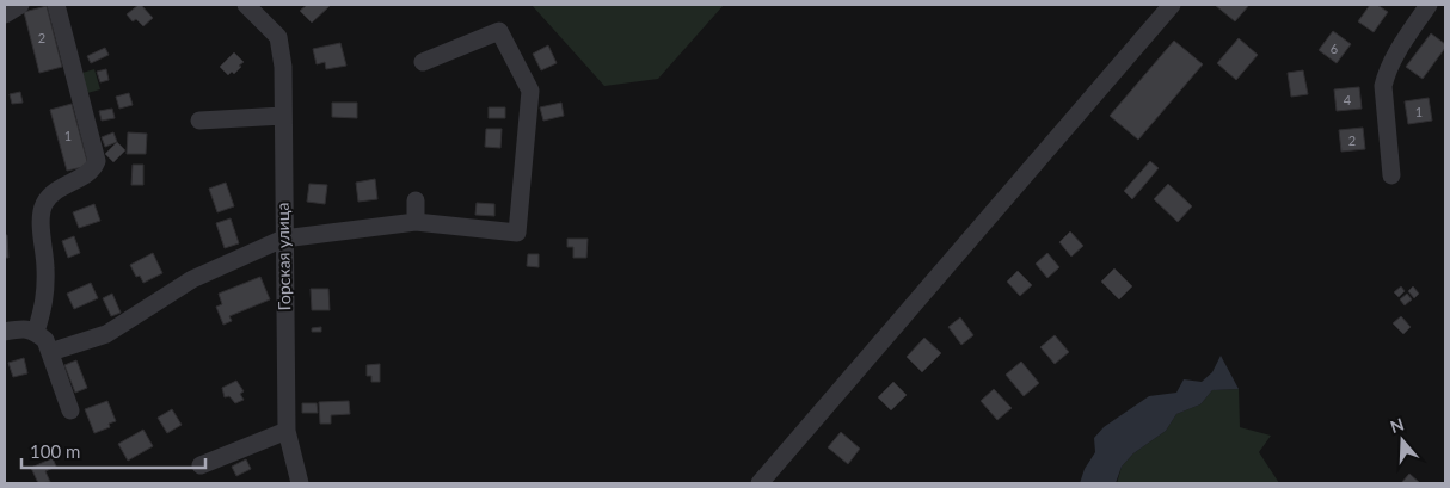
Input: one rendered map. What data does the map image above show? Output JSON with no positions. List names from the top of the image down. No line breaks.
{"streets":{"street":["Горская улица"]},"house_numbers":["2","6","4","1","1","2"],"scale_bar":"100 m","north":"top"}
